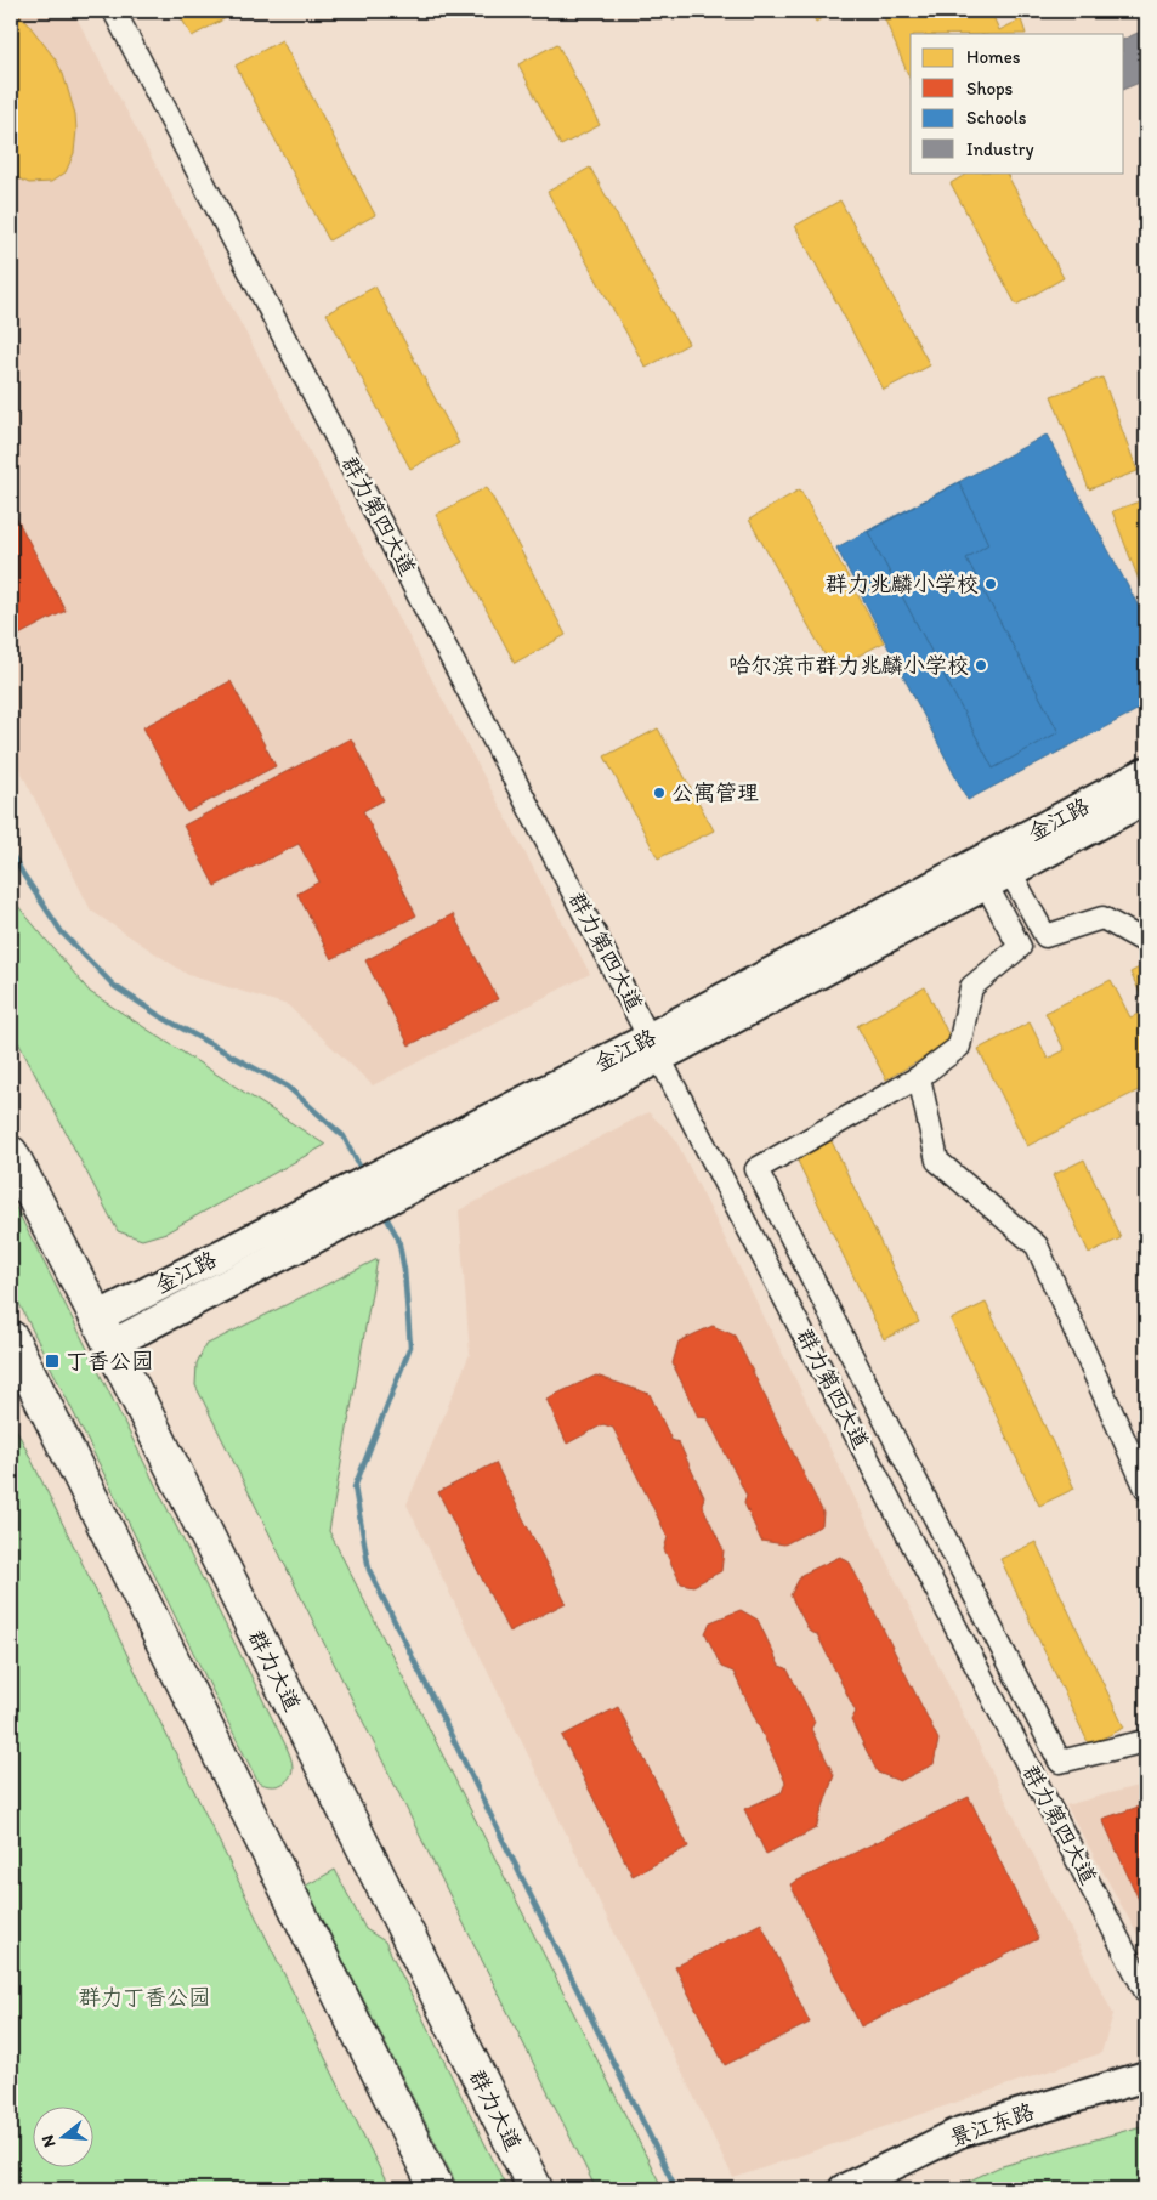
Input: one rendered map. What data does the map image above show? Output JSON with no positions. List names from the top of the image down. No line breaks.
{"streets":{"main road":["群力大道"],"street":["群力第四大道","金江路","景江东路"]},"crossings":[["群力第四大道","金江路"],["金江路","群力大道"]],"parks":["群力丁香公园"],"places":{"other":["群力兆麟小学校","哈尔滨市群力兆麟小学校","公寓管理"],"transit":["丁香公园"]},"legend":["Homes","Shops","Schools","Industry"],"north":"left"}
